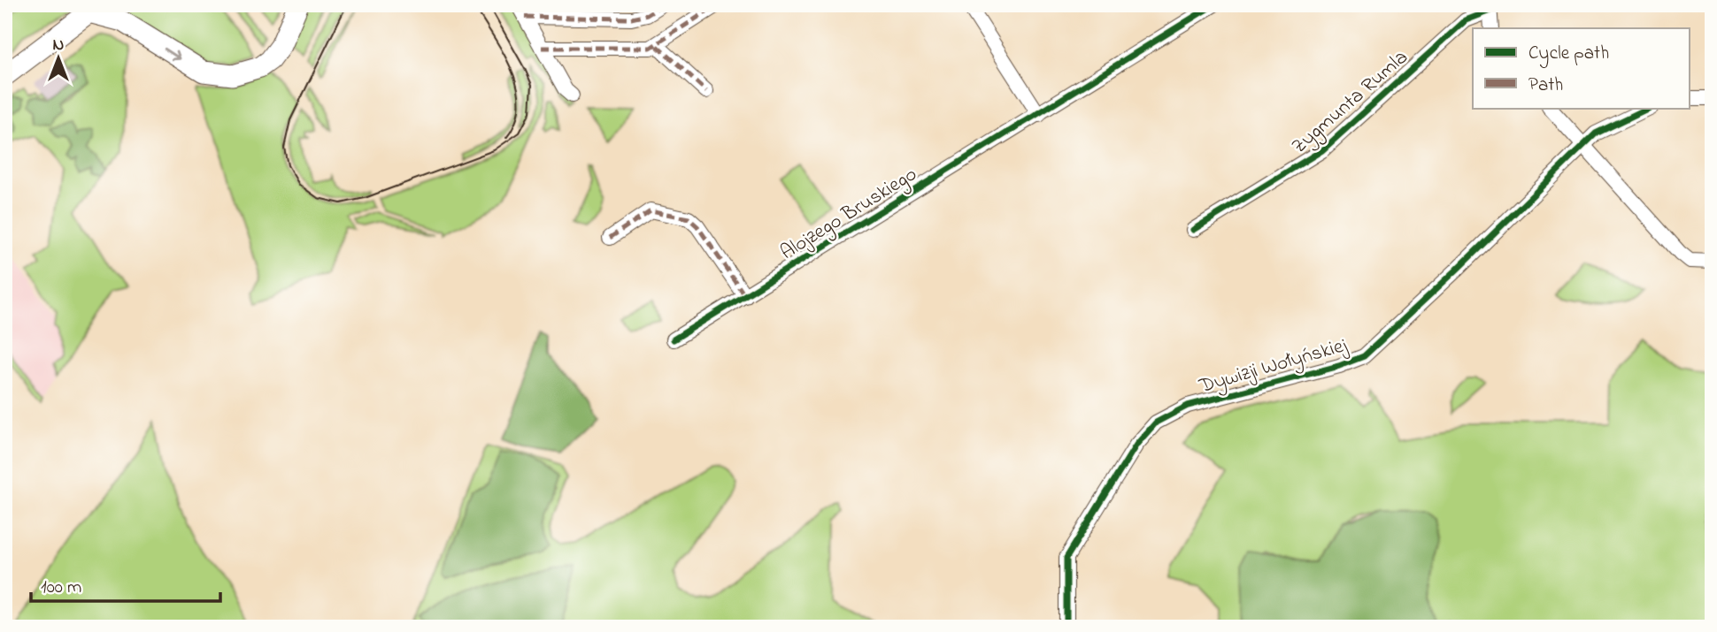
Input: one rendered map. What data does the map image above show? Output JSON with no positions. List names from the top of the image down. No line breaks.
{"streets":{"street":["Zygmunta Rumla","Alojzego Bruskiego","Dywizji Wołyńskiej"]},"legend":["Cycle path","Path"],"scale_bar":"100 m","north":"top"}
